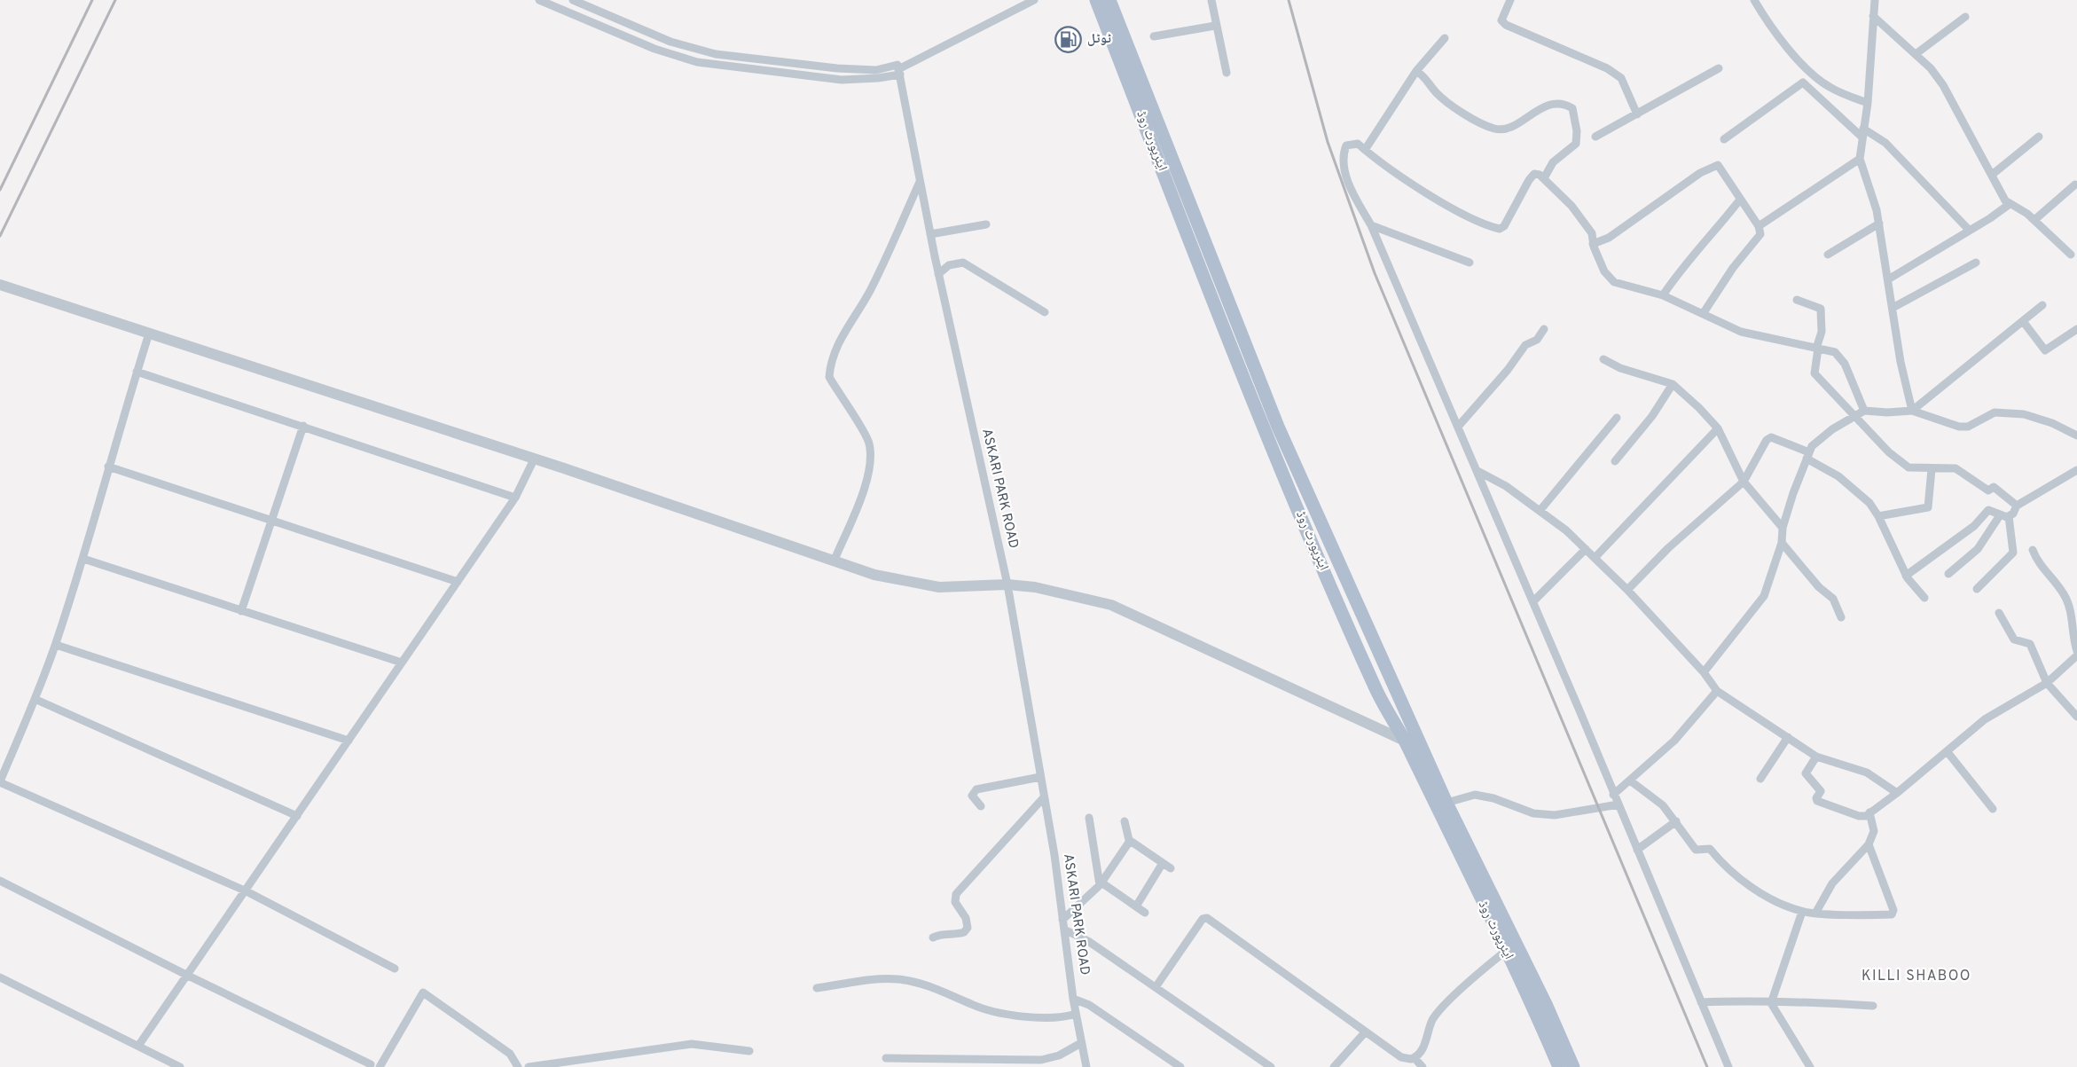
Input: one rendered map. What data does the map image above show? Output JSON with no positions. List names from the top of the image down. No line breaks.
{"streets":{"main road":["ایئرپورٹ روڈ"],"street":["ASKARI PARK ROAD"]},"districts":["KILLI SHABOO"],"places":{"fuel station":["ٹوٹل"]}}
